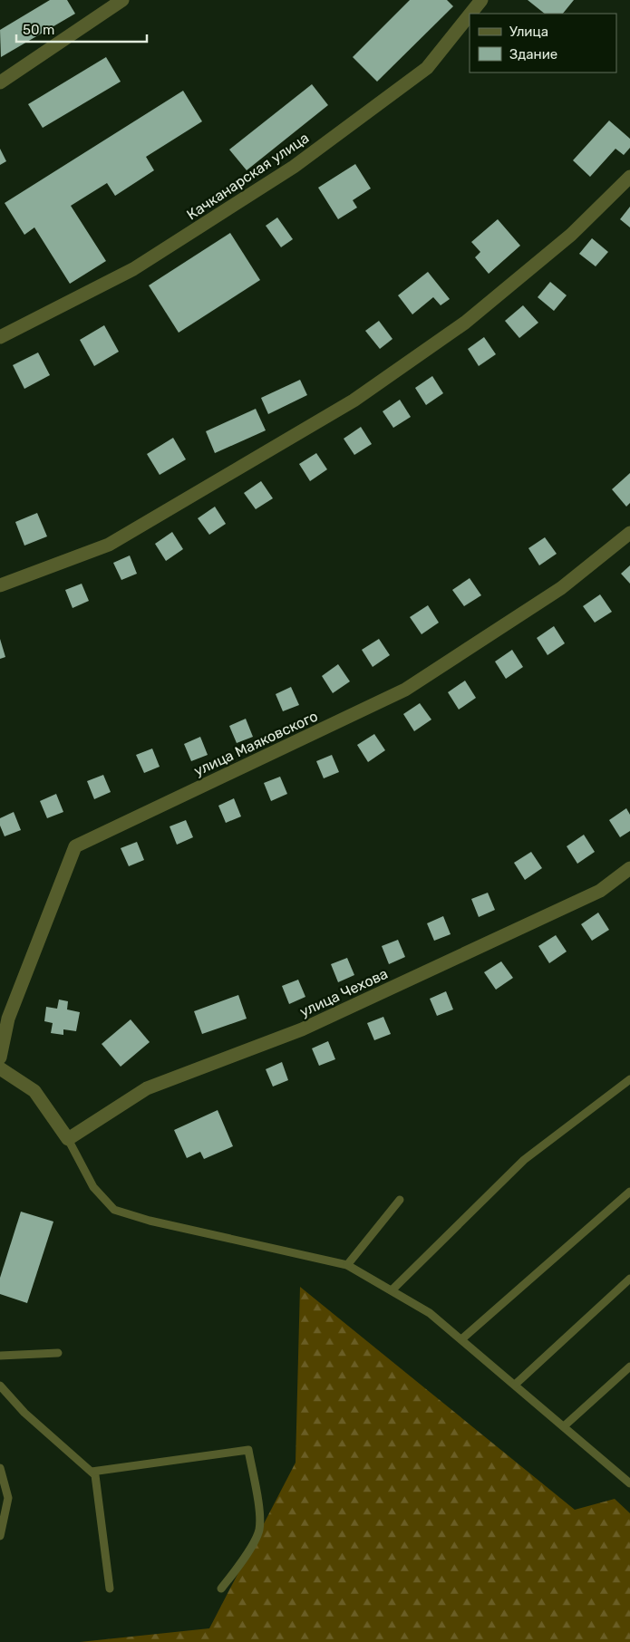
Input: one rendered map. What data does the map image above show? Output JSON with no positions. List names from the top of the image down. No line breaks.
{"streets":{"street":["Качканарская улица","улица Маяковского","улица Чехова"]},"legend":["Улица","Здание"],"scale_bar":"50 m"}
